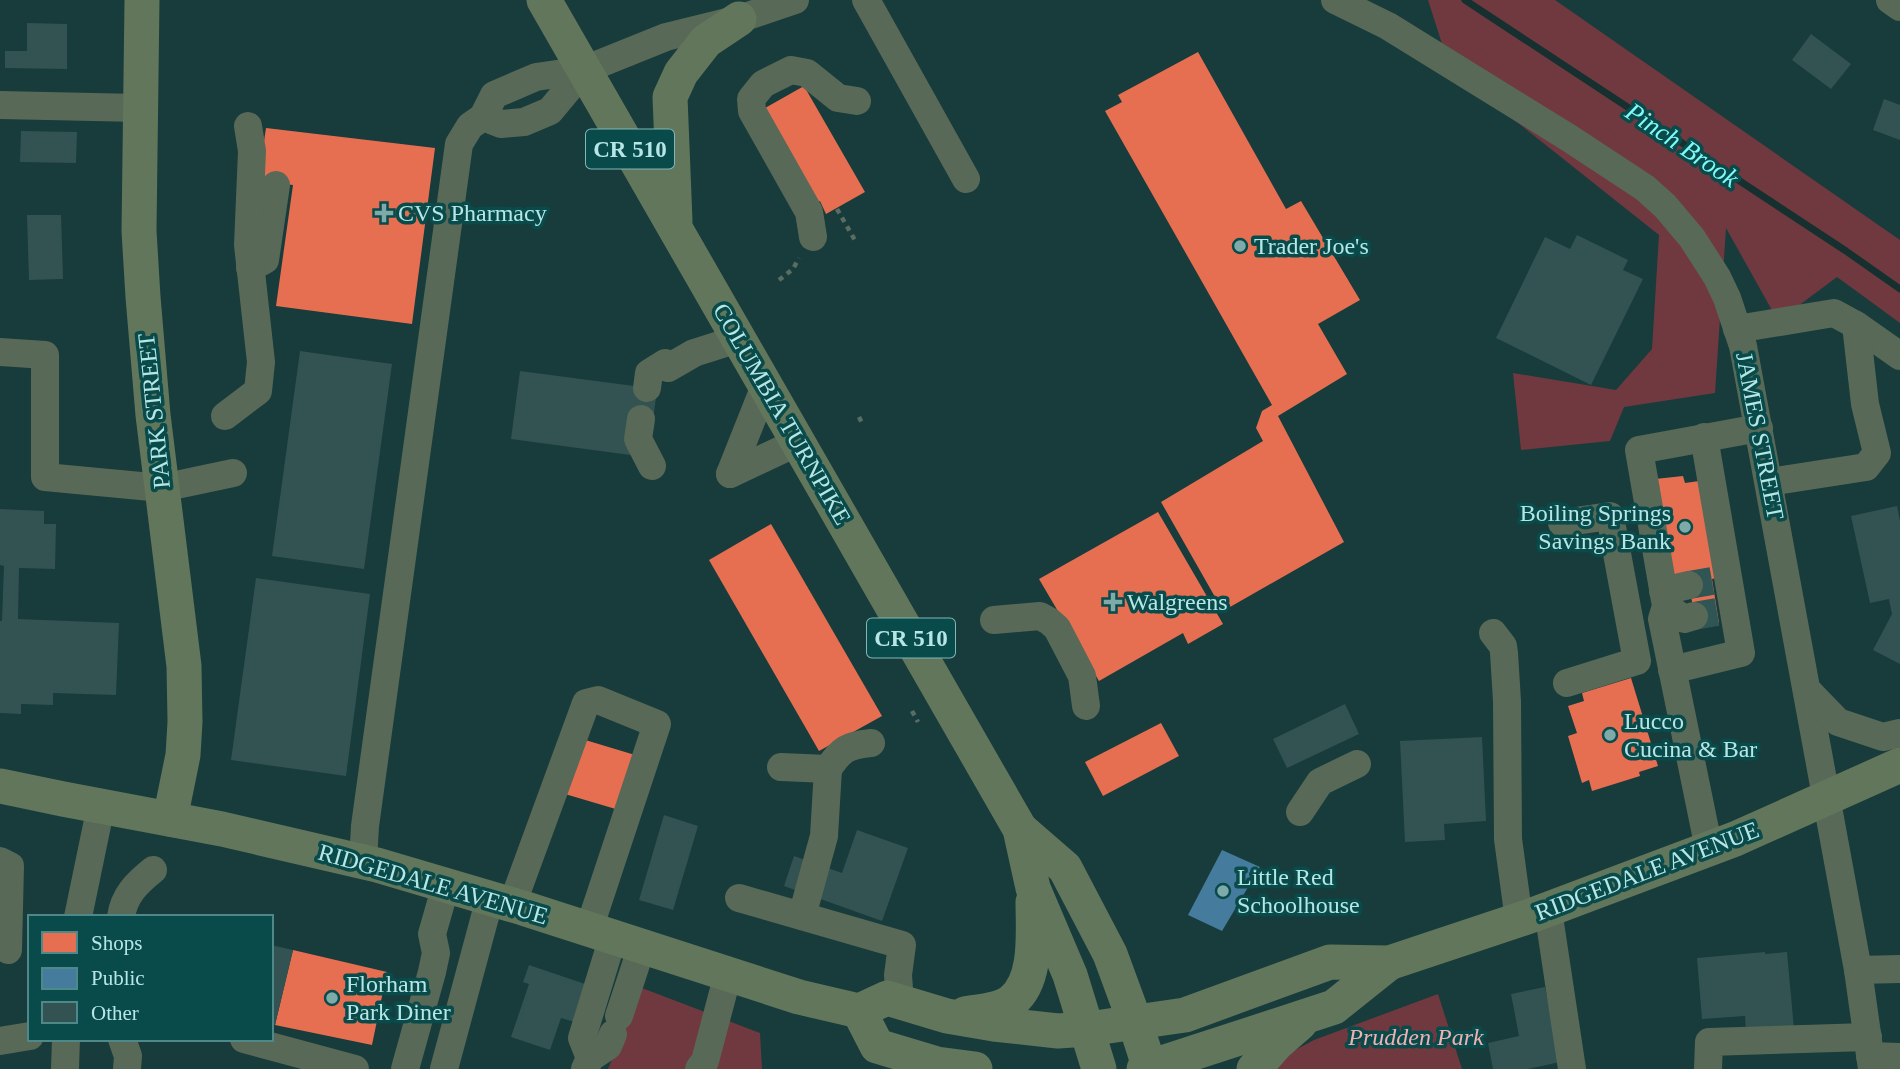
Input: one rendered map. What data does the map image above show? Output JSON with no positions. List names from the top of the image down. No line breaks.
{"streets":{"main road":["CR 510","PARK STREET","COLUMBIA TURNPIKE","RIDGEDALE AVENUE"],"street":["JAMES STREET"]},"crossings":[["PARK STREET","RIDGEDALE AVENUE"],["COLUMBIA TURNPIKE","RIDGEDALE AVENUE"],["JAMES STREET","RIDGEDALE AVENUE"]],"water":["Pinch Brook"],"parks":["Prudden Park"],"places":{"health":["CVS Pharmacy","Walgreens"],"other":["Trader Joe's","Boiling Springs Savings Bank","Lucco Cucina & Bar","Little Red Schoolhouse","Florham Park Diner"]},"legend":["Shops","Public","Other"]}
